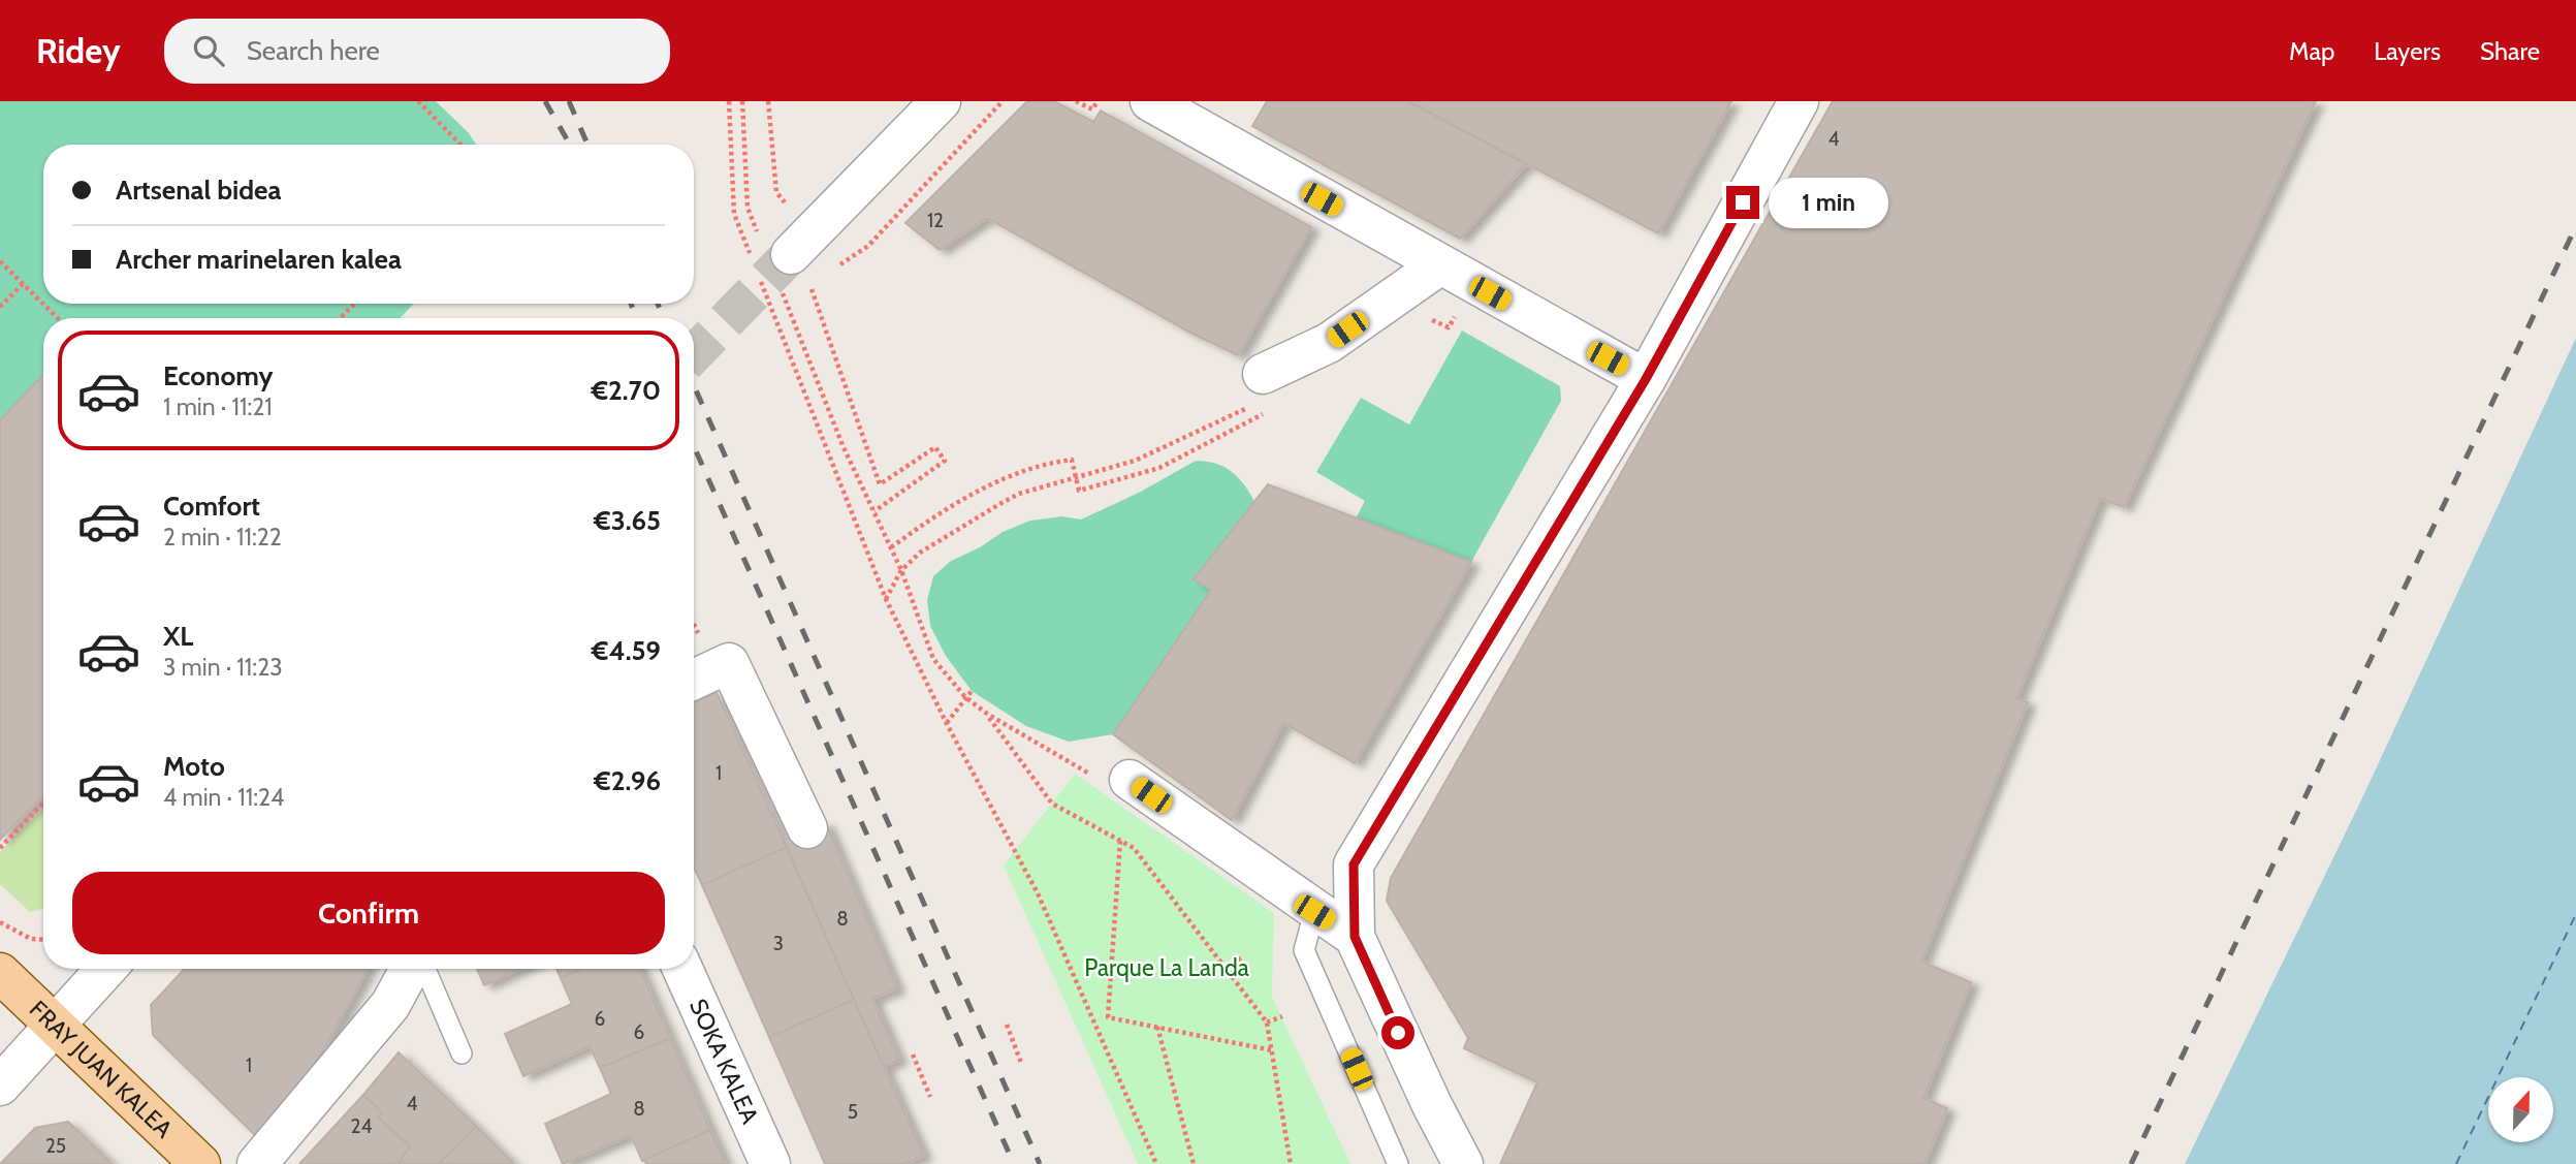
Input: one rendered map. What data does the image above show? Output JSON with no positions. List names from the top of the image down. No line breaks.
{"streets":{"main road":["FRAY JUAN KALEA"],"street":["SOKA KALEA"]},"parks":["Parque La Landa"],"house_numbers":["4","12","1","8","3","6","6","1","4","8","5","24","25"],"north":"top","page":{"header":"Ridey","search":"Search here","nav":["Map","Layers","Share"],"banner":["Artsenal bidea","Archer marinelaren kalea"],"bubble":"1 min","list":[{"name":"Economy","note":"1 min · 11:21","value":"€2.70"},{"name":"Comfort","note":"2 min · 11:22","value":"€3.65"},{"name":"XL","note":"3 min · 11:23","value":"€4.59"},{"name":"Moto","note":"4 min · 11:24","value":"€2.96"}],"buttons":"Confirm"}}
